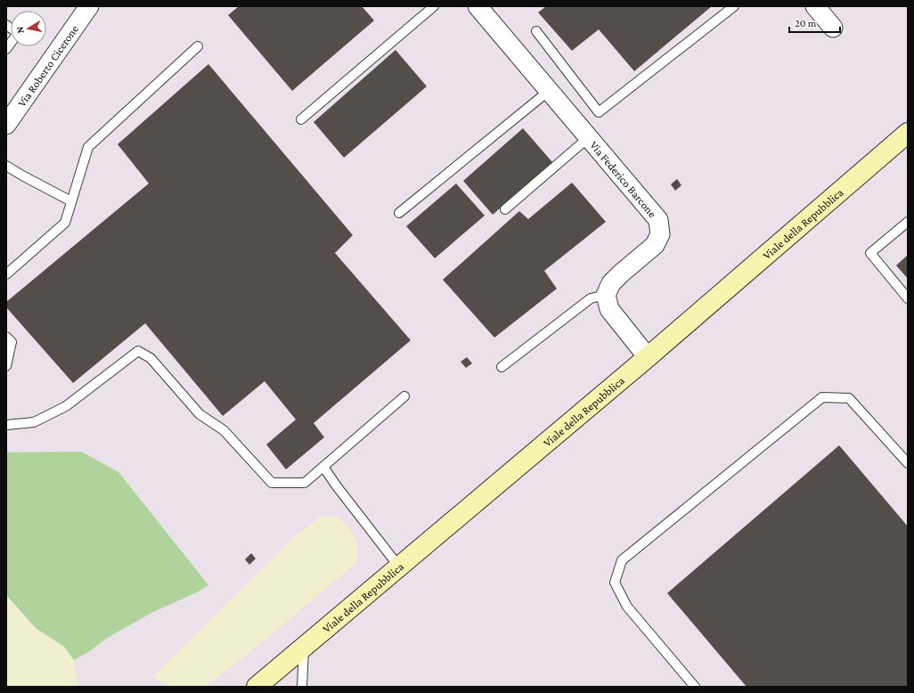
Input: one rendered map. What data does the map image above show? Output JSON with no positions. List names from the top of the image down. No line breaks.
{"streets":{"main road":["Viale della Repubblica"],"street":["Via Roberto Cicerone","Via Federico Barcone"]},"scale_bar":"20 m","north":"left"}
